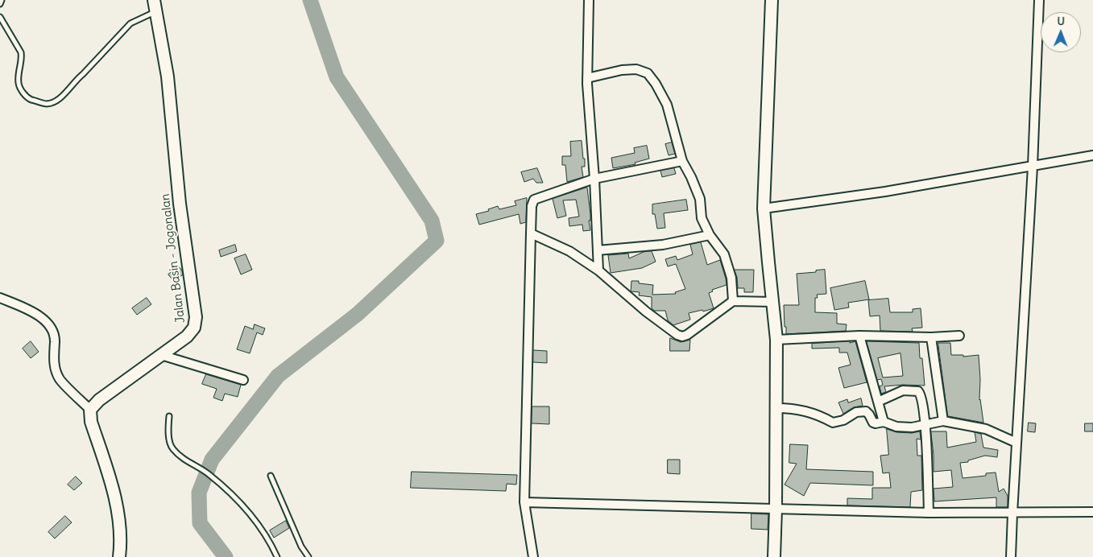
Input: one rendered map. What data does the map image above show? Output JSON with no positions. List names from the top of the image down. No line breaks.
{"streets":{"main road":["Jalan Basin - Jogonalan"]},"north":"top"}
